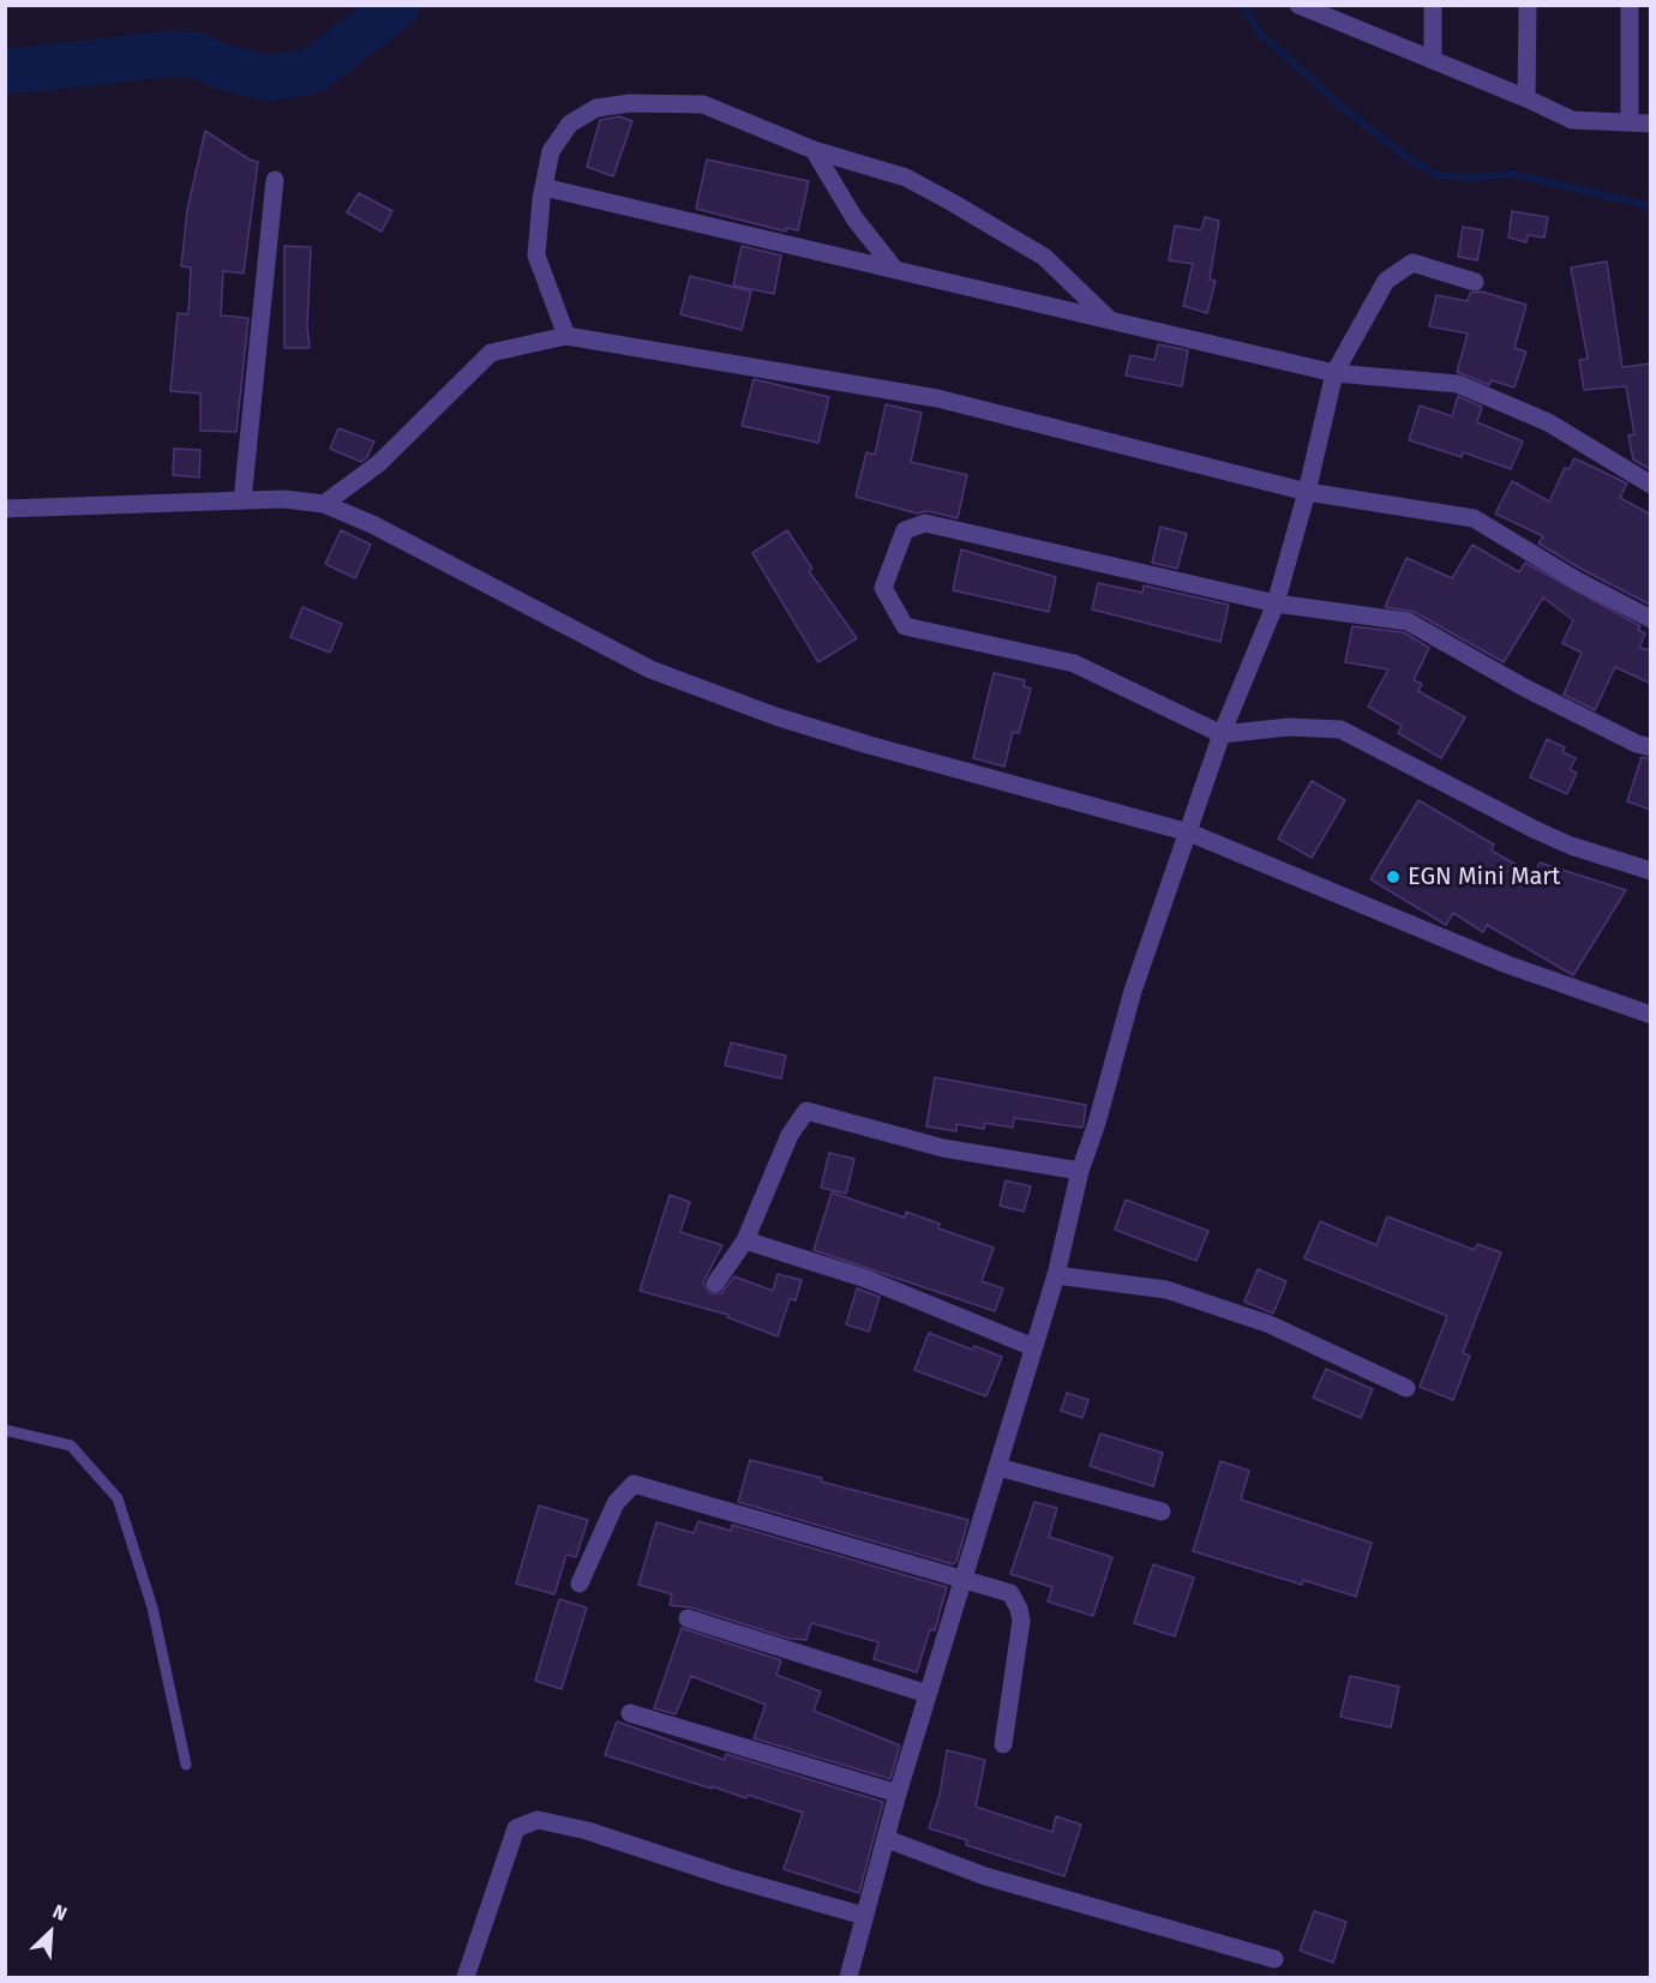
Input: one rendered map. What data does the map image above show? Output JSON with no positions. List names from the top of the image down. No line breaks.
{"places":["EGN Mini Mart"],"north":"top right"}
